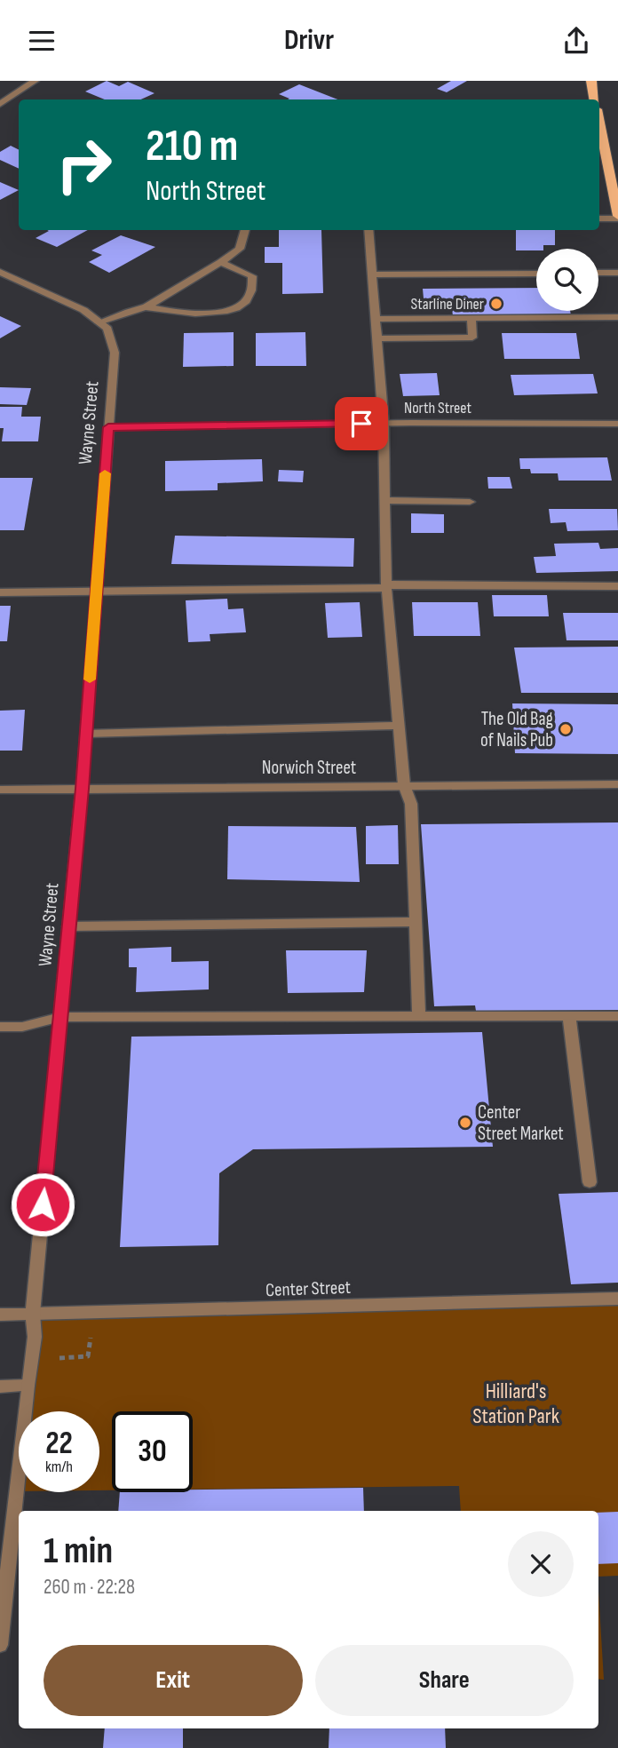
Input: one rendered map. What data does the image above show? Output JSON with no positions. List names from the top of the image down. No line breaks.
{"streets":{"street":["North Street","Wayne Street","Norwich Street","Center Street"]},"crossings":[["North Street","Wayne Street"],["Wayne Street","Norwich Street"],["Wayne Street","Center Street"]],"parks":["Hilliard's Station Park"],"places":["Starline Diner","The Old Bag of Nails Pub","Center Street Market"],"page":{"header":"Drivr","turn":["210 m","North Street"],"speed":"22 km/h","limit":"30","heading":["1 min","260 m · 22:28"],"buttons":["Exit","Share"]}}
